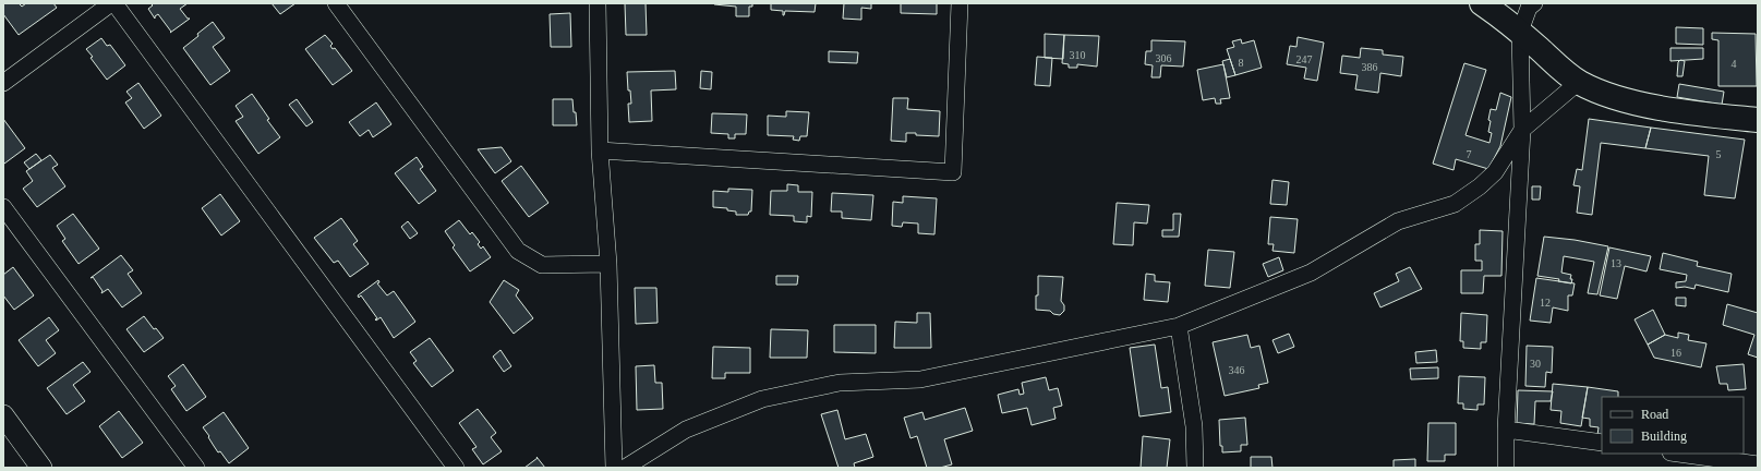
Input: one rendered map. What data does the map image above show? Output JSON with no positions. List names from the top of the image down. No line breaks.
{"house_numbers":["310","306","247","8","4","386","7","5","13","12","16","30","346"],"legend":["Road","Building"]}
